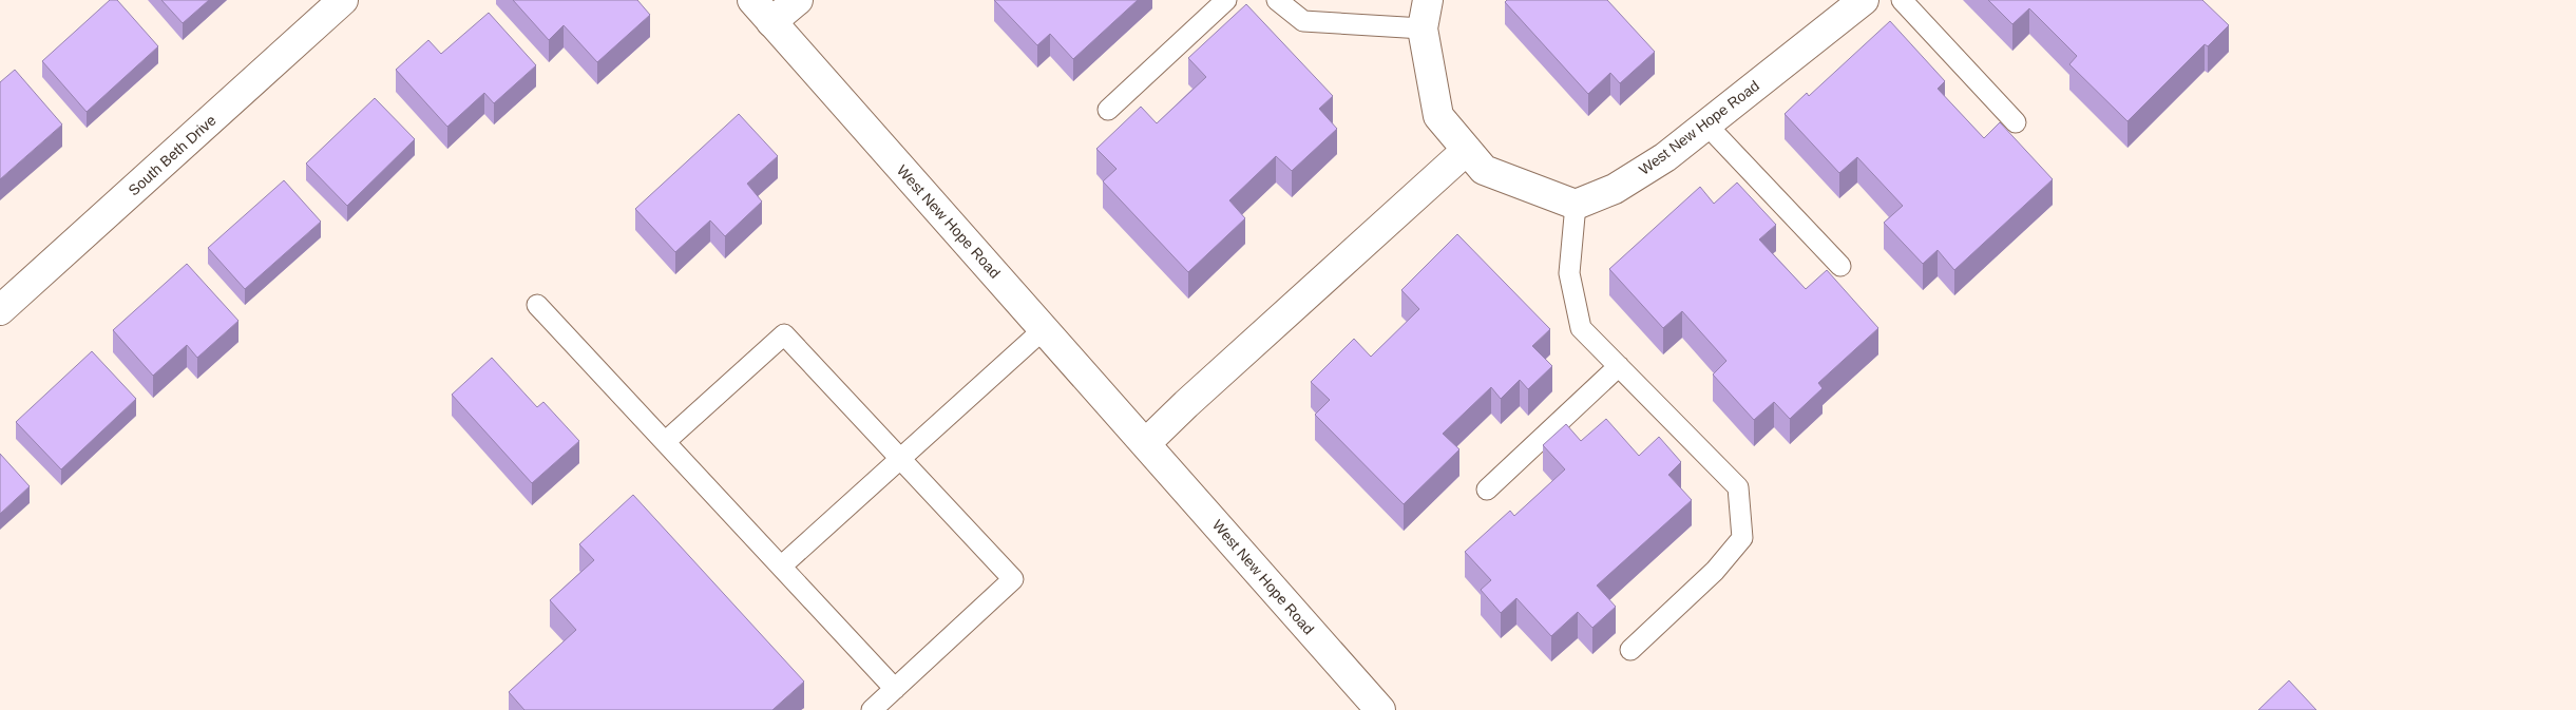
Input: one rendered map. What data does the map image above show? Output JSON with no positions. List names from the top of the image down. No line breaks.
{"streets":{"street":["West New Hope Road","South Beth Drive"]}}
